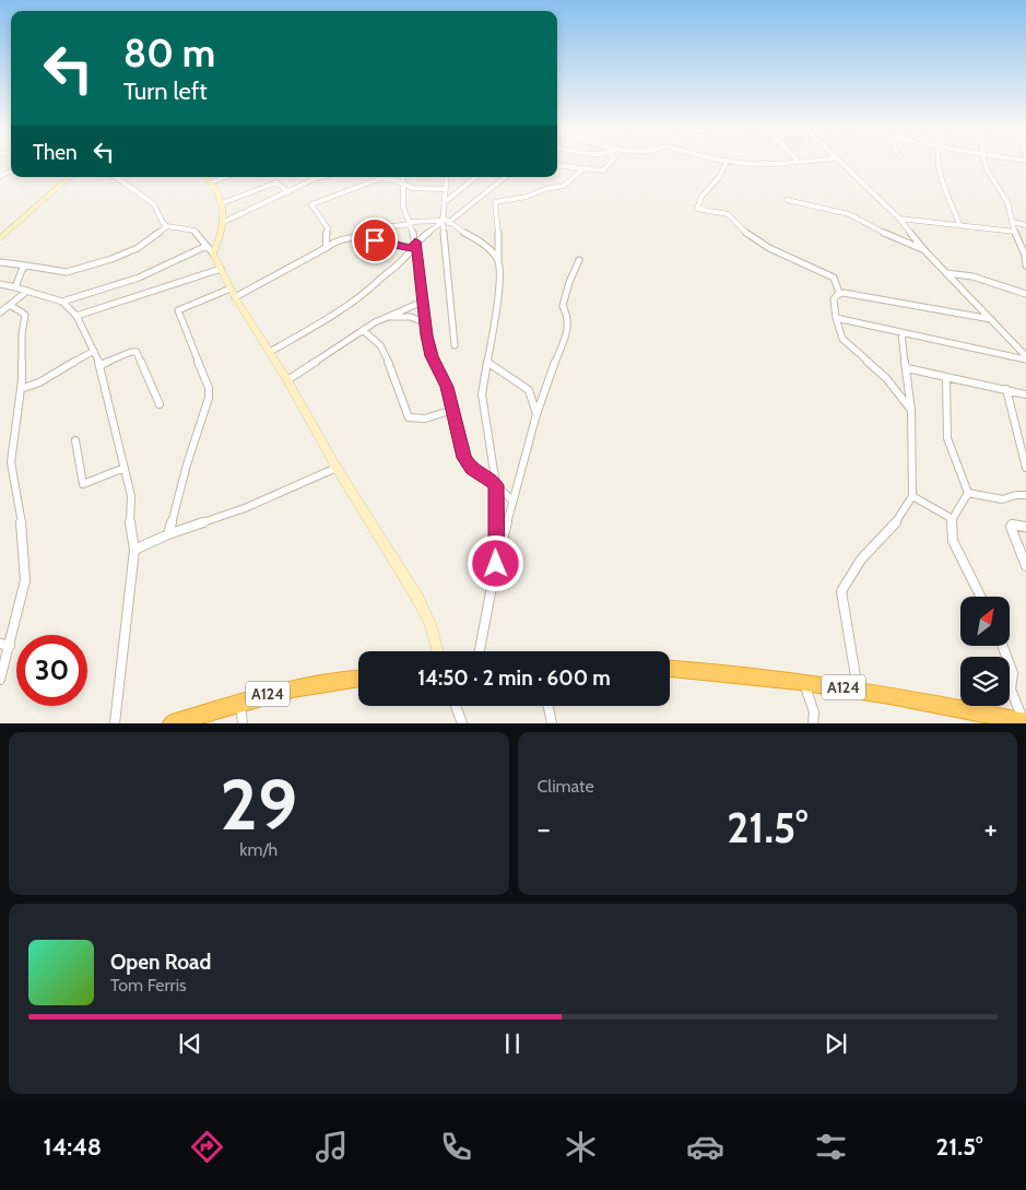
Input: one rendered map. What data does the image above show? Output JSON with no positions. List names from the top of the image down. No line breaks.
{"streets":{"highway":["A124"]},"north":"top right","page":{"turn":["80 m","Turn left"],"then":"Then","limit":"30","trip":"14:50 · 2 min · 600 m","tile":[["29","km/h"],"Climate"],"heat":["−","21.5°","+"],"song":["Open Road","Tom Ferris"],"tabs":["14:48","21.5°"]}}
